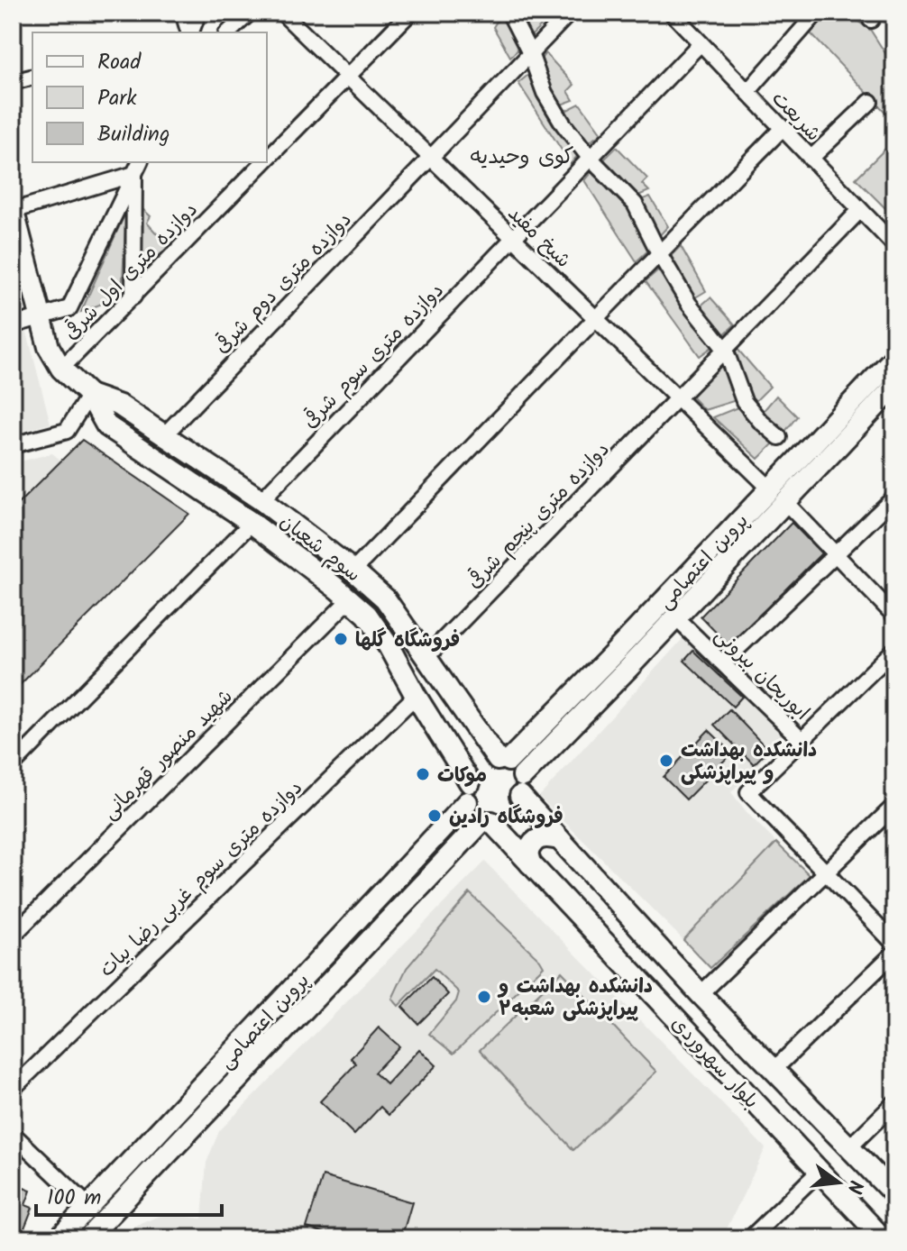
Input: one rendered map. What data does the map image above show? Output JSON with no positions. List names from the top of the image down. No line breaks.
{"streets":{"main road":["سوم شعبان","پروین اعتصامی","بلوار سهروردی"],"street":["شریعت","شیخ مفید","دوازده متری اول شرقی","دوازده متری دوم شرقی","دوازده متری سوم شرقی","دوازده متری پنجم شرقی","ابوریحان بیرونی","شهید منصور قهرمانی","دوازده متری سوم غربی رضا بیات"]},"crossings":[["شریعت","دوازده متری سوم شرقی"],["شریعت","دوازده متری پنجم شرقی"],["شیخ مفید","دوازده متری اول شرقی"],["شیخ مفید","دوازده متری دوم شرقی"],["شیخ مفید","دوازده متری سوم شرقی"],["شیخ مفید","دوازده متری پنجم شرقی"],["شیخ مفید","پروین اعتصامی"],["دوازده متری اول شرقی","سوم شعبان"],["دوازده متری دوم شرقی","سوم شعبان"],["دوازده متری سوم شرقی","سوم شعبان"],["دوازده متری پنجم شرقی","سوم شعبان"],["سوم شعبان","پروین اعتصامی"],["سوم شعبان","شهید منصور قهرمانی"],["سوم شعبان","دوازده متری سوم غربی رضا بیات"],["سوم شعبان","بلوار سهروردی"],["پروین اعتصامی","ابوریحان بیرونی"],["پروین اعتصامی","بلوار سهروردی"]],"districts":["کوی وحیدیه"],"places":["فروشگاه گلها","دانشکده بهداشت و پیراپزشکی","موکات","فروشگاه رادین","دانشکده بهداشت و پیراپزشکى شعبه۲"],"legend":["Road","Park","Building"],"scale_bar":"100 m","north":"right"}
